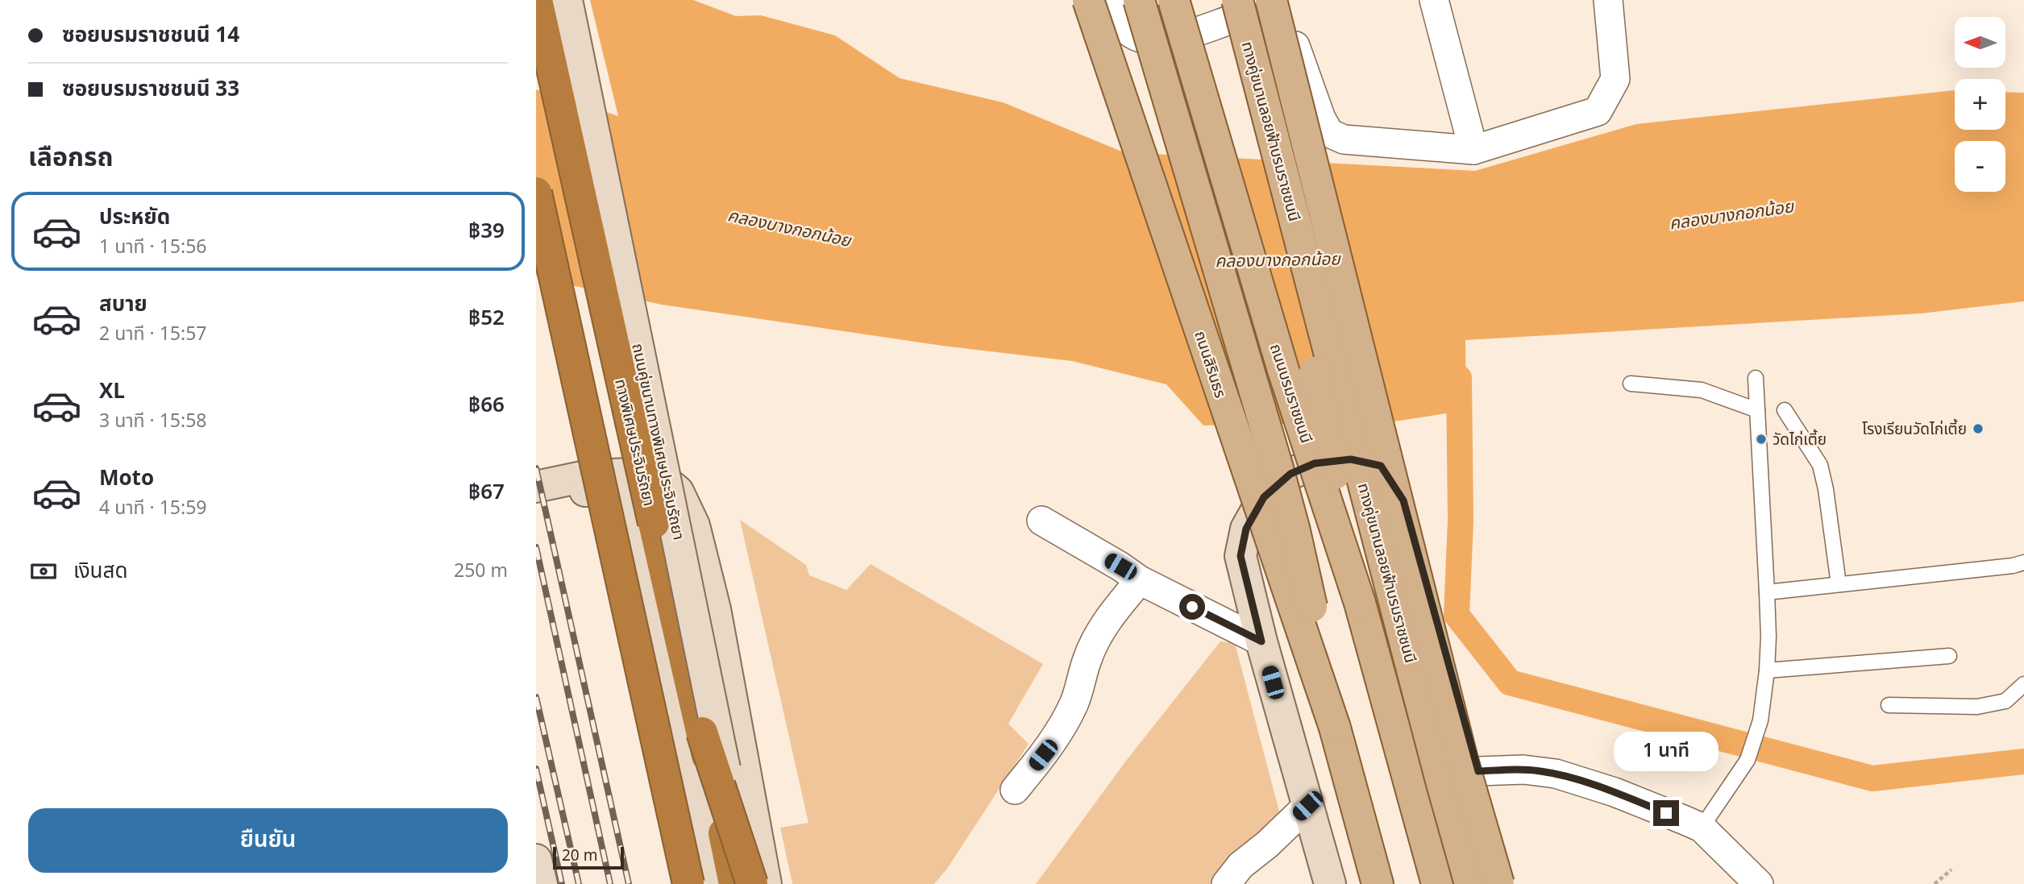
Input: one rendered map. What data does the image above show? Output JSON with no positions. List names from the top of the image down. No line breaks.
{"streets":{"highway":["ทางพิเศษประจิมรัถยา"],"main road":["ทางคู่ขนานลอยฟ้าบรมราชชนนี","ถนนสิรินธร","ถนนบรมราชชนนี","ถนนคู่ขนานทางพิเศษประจิมรัถยา"]},"crossings":[["ถนนคู่ขนานทางพิเศษประจิมรัถยา","ทางพิเศษประจิมรัถยา"]],"water":["คลองบางกอกน้อย"],"places":["โรงเรียนวัดไก่เตี้ย","วัดไก่เตี้ย"],"scale_bar":"20 m","north":"left","page":{"banner":["ซอยบรมราชชนนี 14","ซอยบรมราชชนนี 33"],"map_buttons":["+","−"],"heading":"เลือกรถ","list":[{"name":"ประหยัด","note":"1 นาที · 15:56","value":"฿39"},{"name":"สบาย","note":"2 นาที · 15:57","value":"฿52"},{"name":"XL","note":"3 นาที · 15:58","value":"฿66"},{"name":"Moto","note":"4 นาที · 15:59","value":"฿67"}],"pay":["เงินสด","250 m"],"bubble":"1 นาที","buttons":"ยืนยัน","scale":"20 m"}}
